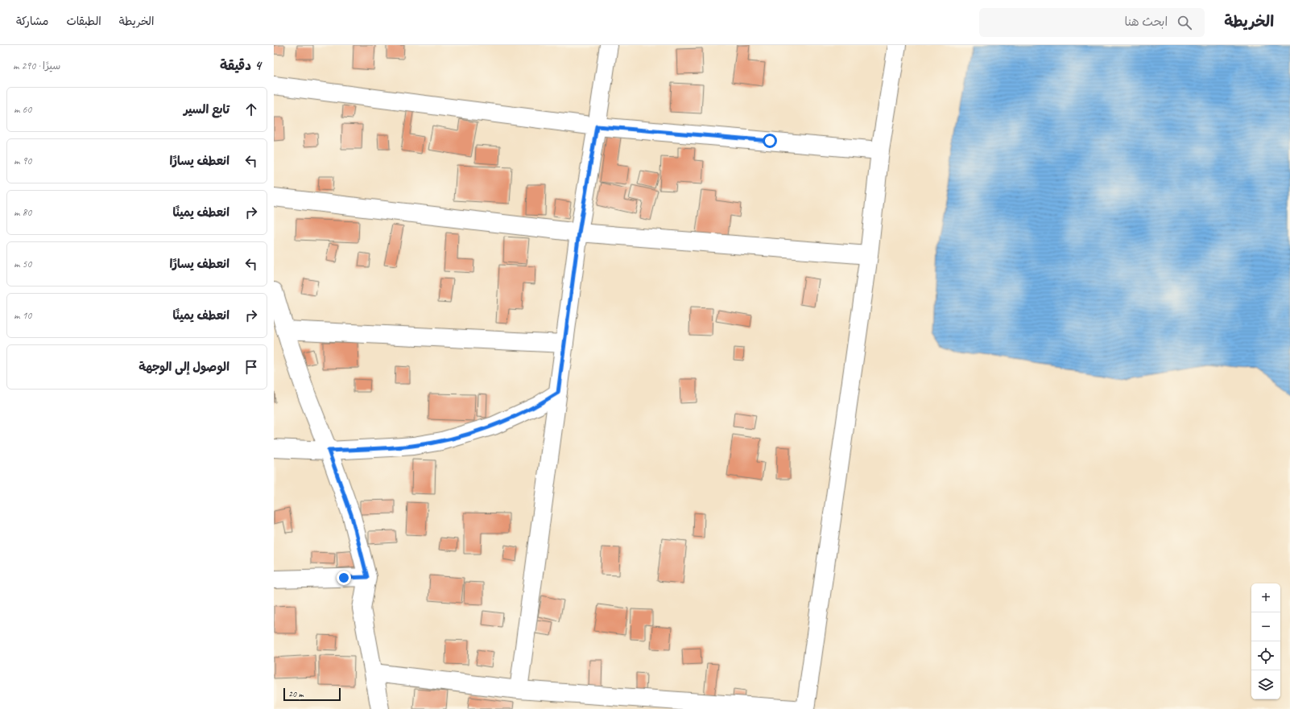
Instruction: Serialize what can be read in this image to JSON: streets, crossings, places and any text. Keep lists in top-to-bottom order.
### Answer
{
  "scale_bar": "20 m",
  "page": {
    "header": "الخريطة",
    "search": "ابحث هنا",
    "nav": ["الخريطة", "الطبقات", "مشاركة"],
    "heading": ["4 دقيقة", "سيرًا · 290 m"],
    "list": [
      ["تابع السير", "60 m"],
      ["انعطف يسارًا", "90 m"],
      ["انعطف يمينًا", "80 m"],
      ["انعطف يسارًا", "50 m"],
      ["انعطف يمينًا", "10 m"],
      "الوصول إلى الوجهة"
    ],
    "map_buttons": ["+", "−"],
    "scale": "20 m"
  }
}
